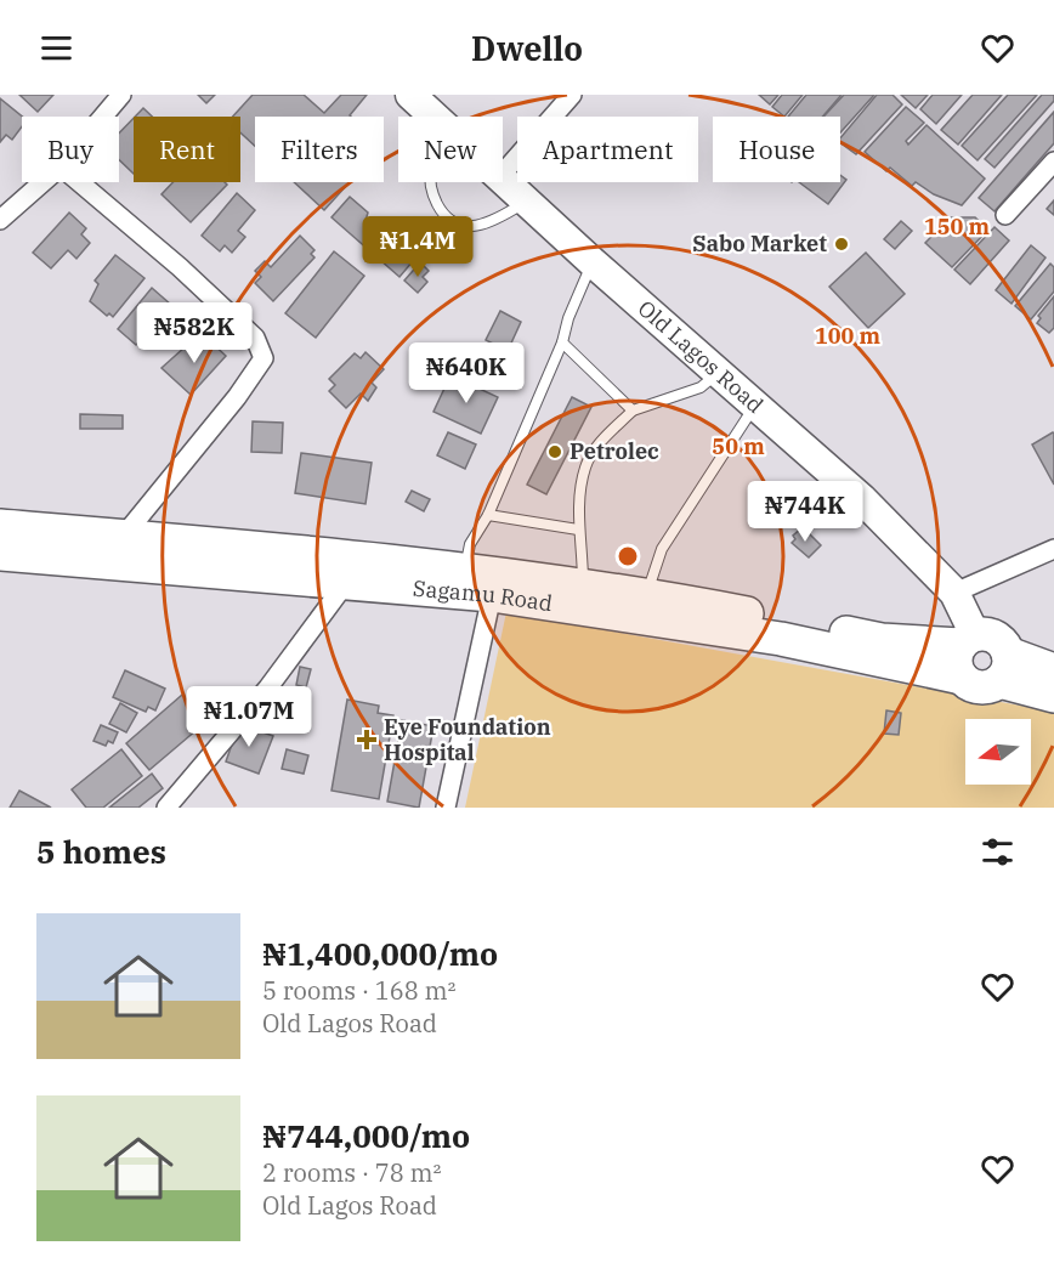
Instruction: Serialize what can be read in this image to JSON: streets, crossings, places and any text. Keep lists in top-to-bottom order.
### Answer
{
  "streets": {
    "highway": ["Sagamu Road"],
    "main road": ["Old Lagos Road"]
  },
  "crossings": [
    ["Old Lagos Road", "Sagamu Road"]
  ],
  "places": {
    "other": ["Sabo Market", "Petrolec"],
    "health": ["Eye Foundation Hospital"]
  },
  "north": "left",
  "page": {
    "header": "Dwello",
    "chip": [
      "Buy",
      "Rent",
      "Filters",
      "New",
      "Apartment",
      "House"
    ],
    "price": [
      "₦1.4M",
      "₦582K",
      "₦640K",
      "₦744K",
      "₦1.07M"
    ],
    "heading": "5 homes",
    "list": [
      {
        "name": "₦1,400,000/mo",
        "note": "5 rooms · 168 m² · Old Lagos Road"
      },
      {
        "name": "₦744,000/mo",
        "note": "2 rooms · 78 m² · Old Lagos Road"
      }
    ]
  },
  "rings": ["150 m", "100 m", "50 m"]
}
